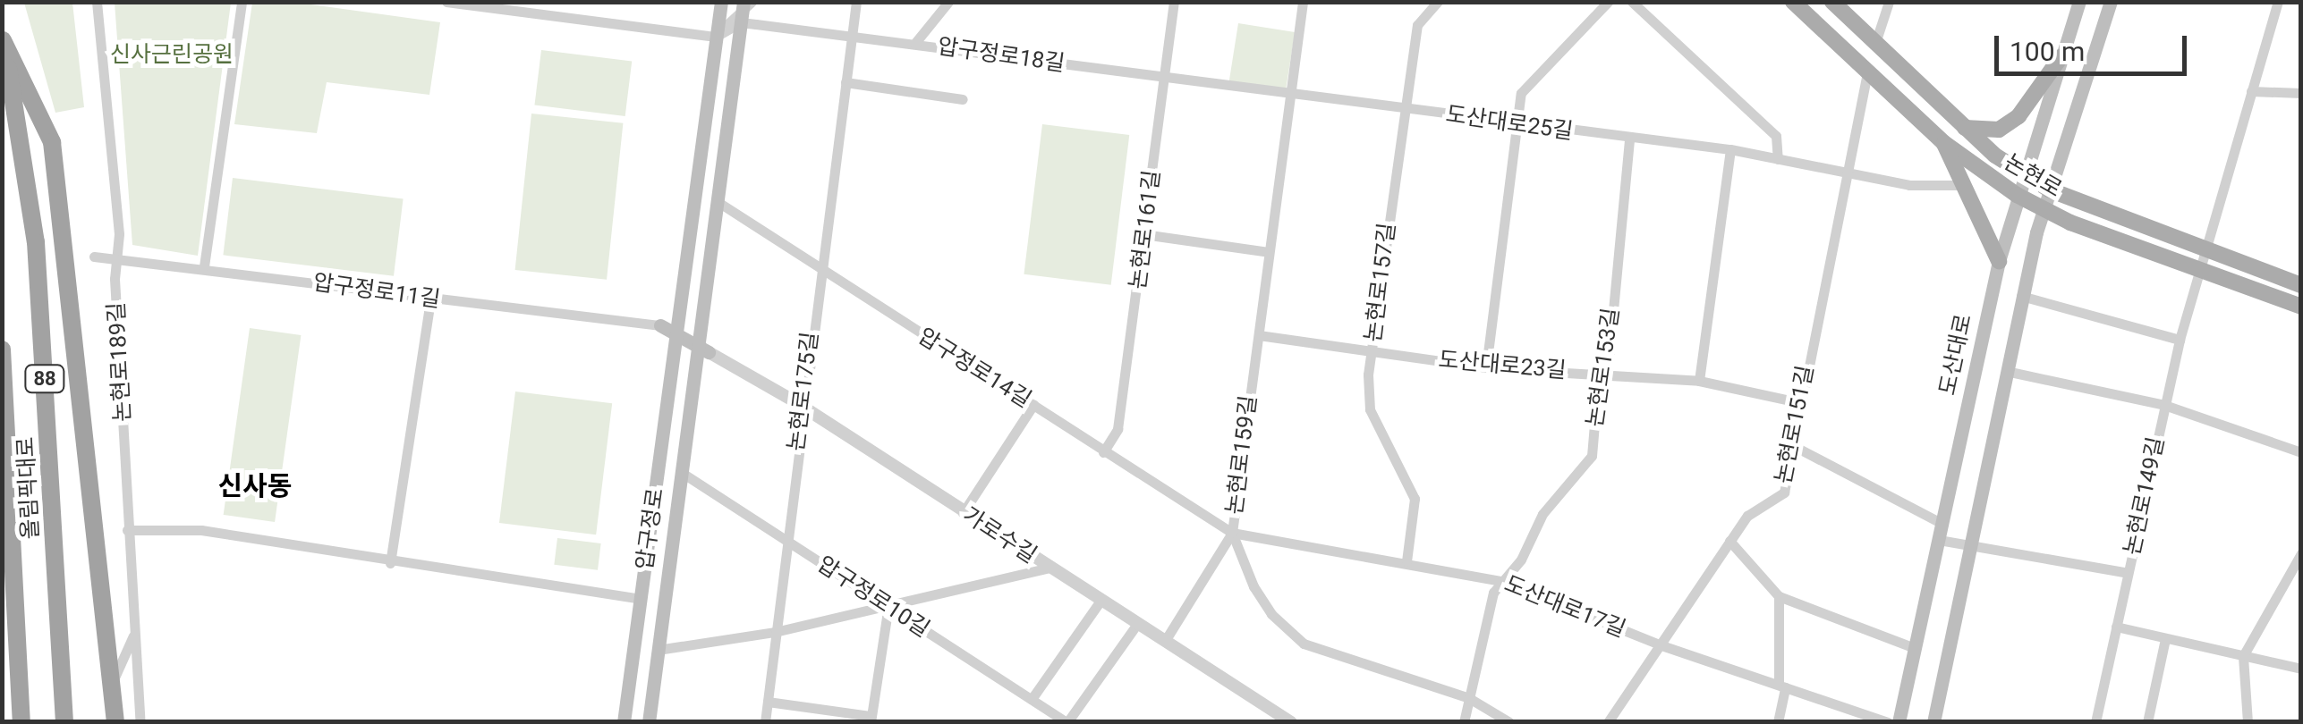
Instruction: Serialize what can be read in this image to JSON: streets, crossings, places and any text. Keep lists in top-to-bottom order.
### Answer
{
  "streets": {
    "highway": ["88", "올림픽대로"],
    "main road": ["논현로", "도산대로", "압구정로"],
    "street": [
      "압구정로18길",
      "도산대로25길",
      "논현로161길",
      "논현로157길",
      "압구정로11길",
      "논현로189길",
      "도산대로23길",
      "논현로153길",
      "압구정로14길",
      "논현로175길",
      "논현로151길",
      "논현로159길",
      "논현로149길",
      "가로수길",
      "압구정로10길",
      "도산대로17길"
    ]
  },
  "crossings": [
    ["압구정로18길", "도산대로25길"],
    ["압구정로18길", "논현로161길"],
    ["압구정로18길", "논현로175길"],
    ["압구정로18길", "논현로159길"],
    ["압구정로18길", "압구정로"],
    ["도산대로25길", "논현로157길"],
    ["도산대로25길", "논현로153길"],
    ["도산대로25길", "논현로151길"],
    ["도산대로25길", "논현로159길"],
    ["논현로", "도산대로"],
    ["논현로", "논현로151길"],
    ["논현로", "논현로149길"],
    ["논현로161길", "압구정로14길"],
    ["논현로157길", "도산대로23길"],
    ["논현로157길", "도산대로17길"],
    ["압구정로11길", "논현로189길"],
    ["논현로189길", "압구정로"],
    ["도산대로23길", "논현로153길"],
    ["도산대로23길", "논현로151길"],
    ["도산대로23길", "논현로159길"],
    ["논현로153길", "도산대로17길"],
    ["압구정로14길", "논현로175길"],
    ["압구정로14길", "논현로159길"],
    ["압구정로14길", "압구정로"],
    ["압구정로14길", "도산대로17길"],
    ["논현로175길", "가로수길"],
    ["논현로175길", "압구정로10길"],
    ["논현로151길", "도산대로17길"],
    ["논현로159길", "가로수길"],
    ["논현로159길", "도산대로17길"],
    ["압구정로", "가로수길"],
    ["압구정로", "압구정로10길"]
  ],
  "districts": ["신사동"],
  "parks": ["신사근린공원"],
  "scale_bar": "100 m"
}
